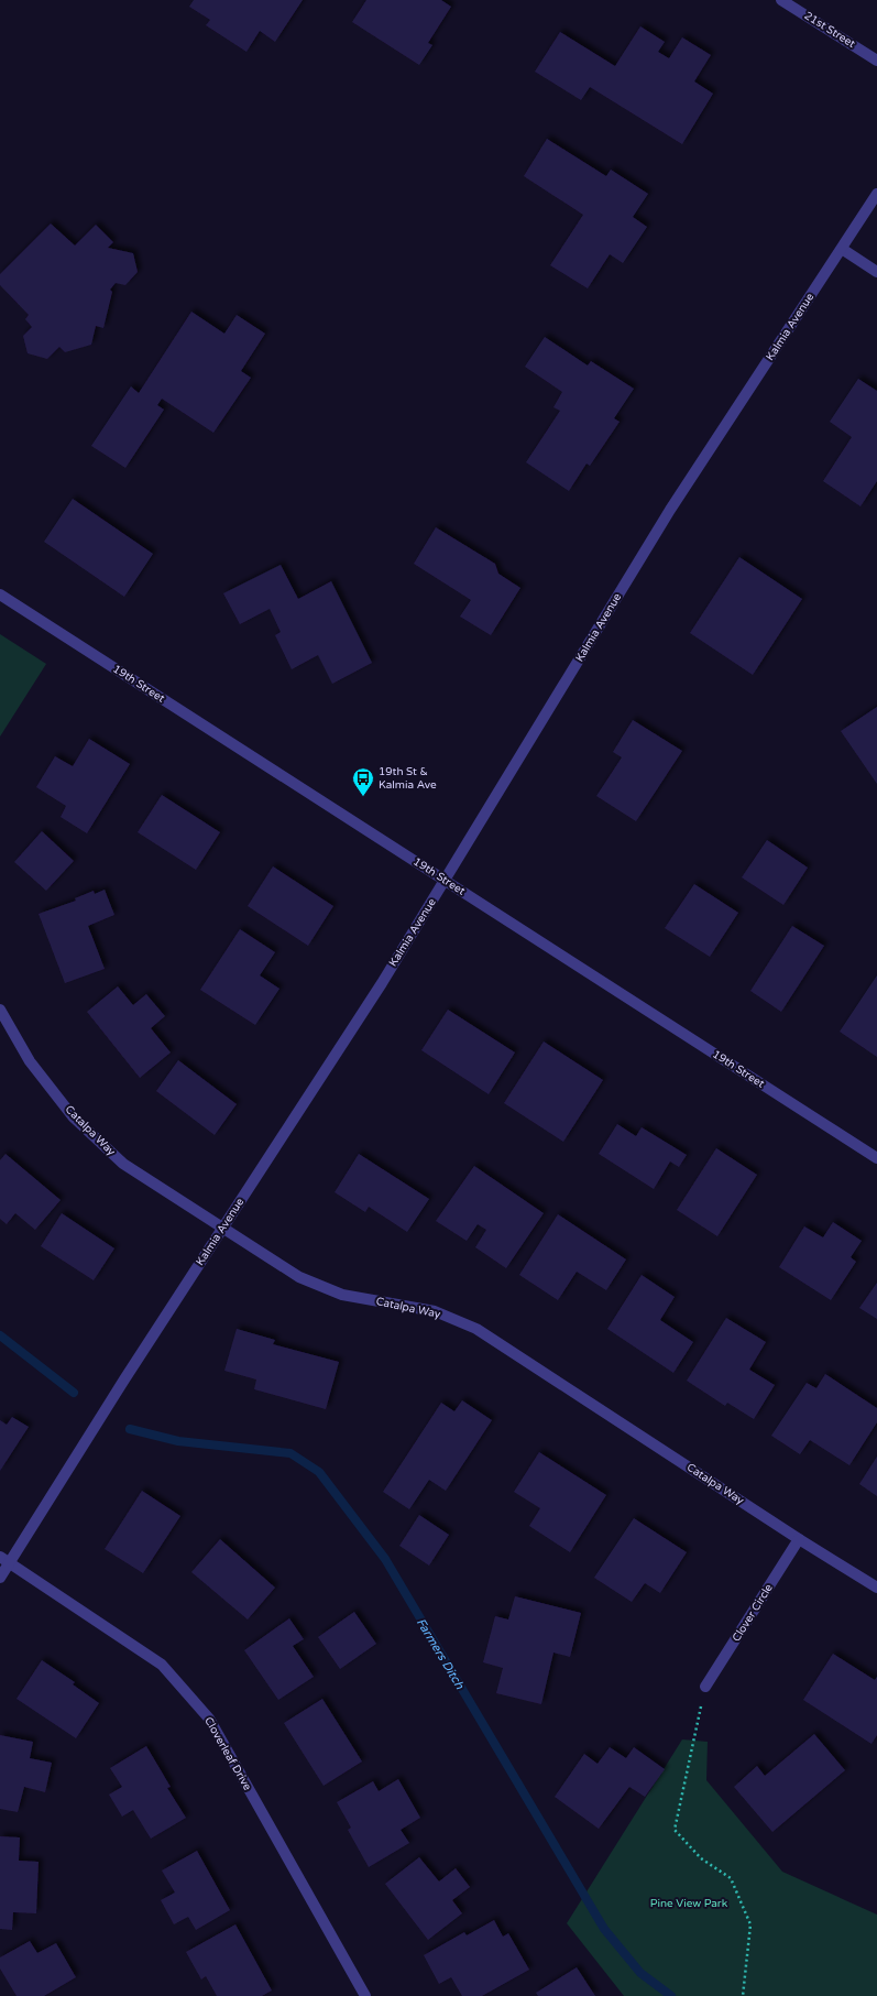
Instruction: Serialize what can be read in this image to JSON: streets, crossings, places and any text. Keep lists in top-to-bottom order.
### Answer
{
  "streets": {
    "street": [
      "21st Street",
      "Kalmia Avenue",
      "19th Street",
      "Catalpa Way",
      "Clover Circle",
      "Cloverleaf Drive"
    ]
  },
  "crossings": [
    ["Kalmia Avenue", "19th Street"],
    ["Kalmia Avenue", "Catalpa Way"],
    ["Kalmia Avenue", "Cloverleaf Drive"],
    ["Catalpa Way", "Clover Circle"]
  ],
  "water": ["Farmers Ditch"],
  "parks": ["Pine View Park"],
  "places": {
    "bus stop": ["19th St & Kalmia Ave"]
  }
}
